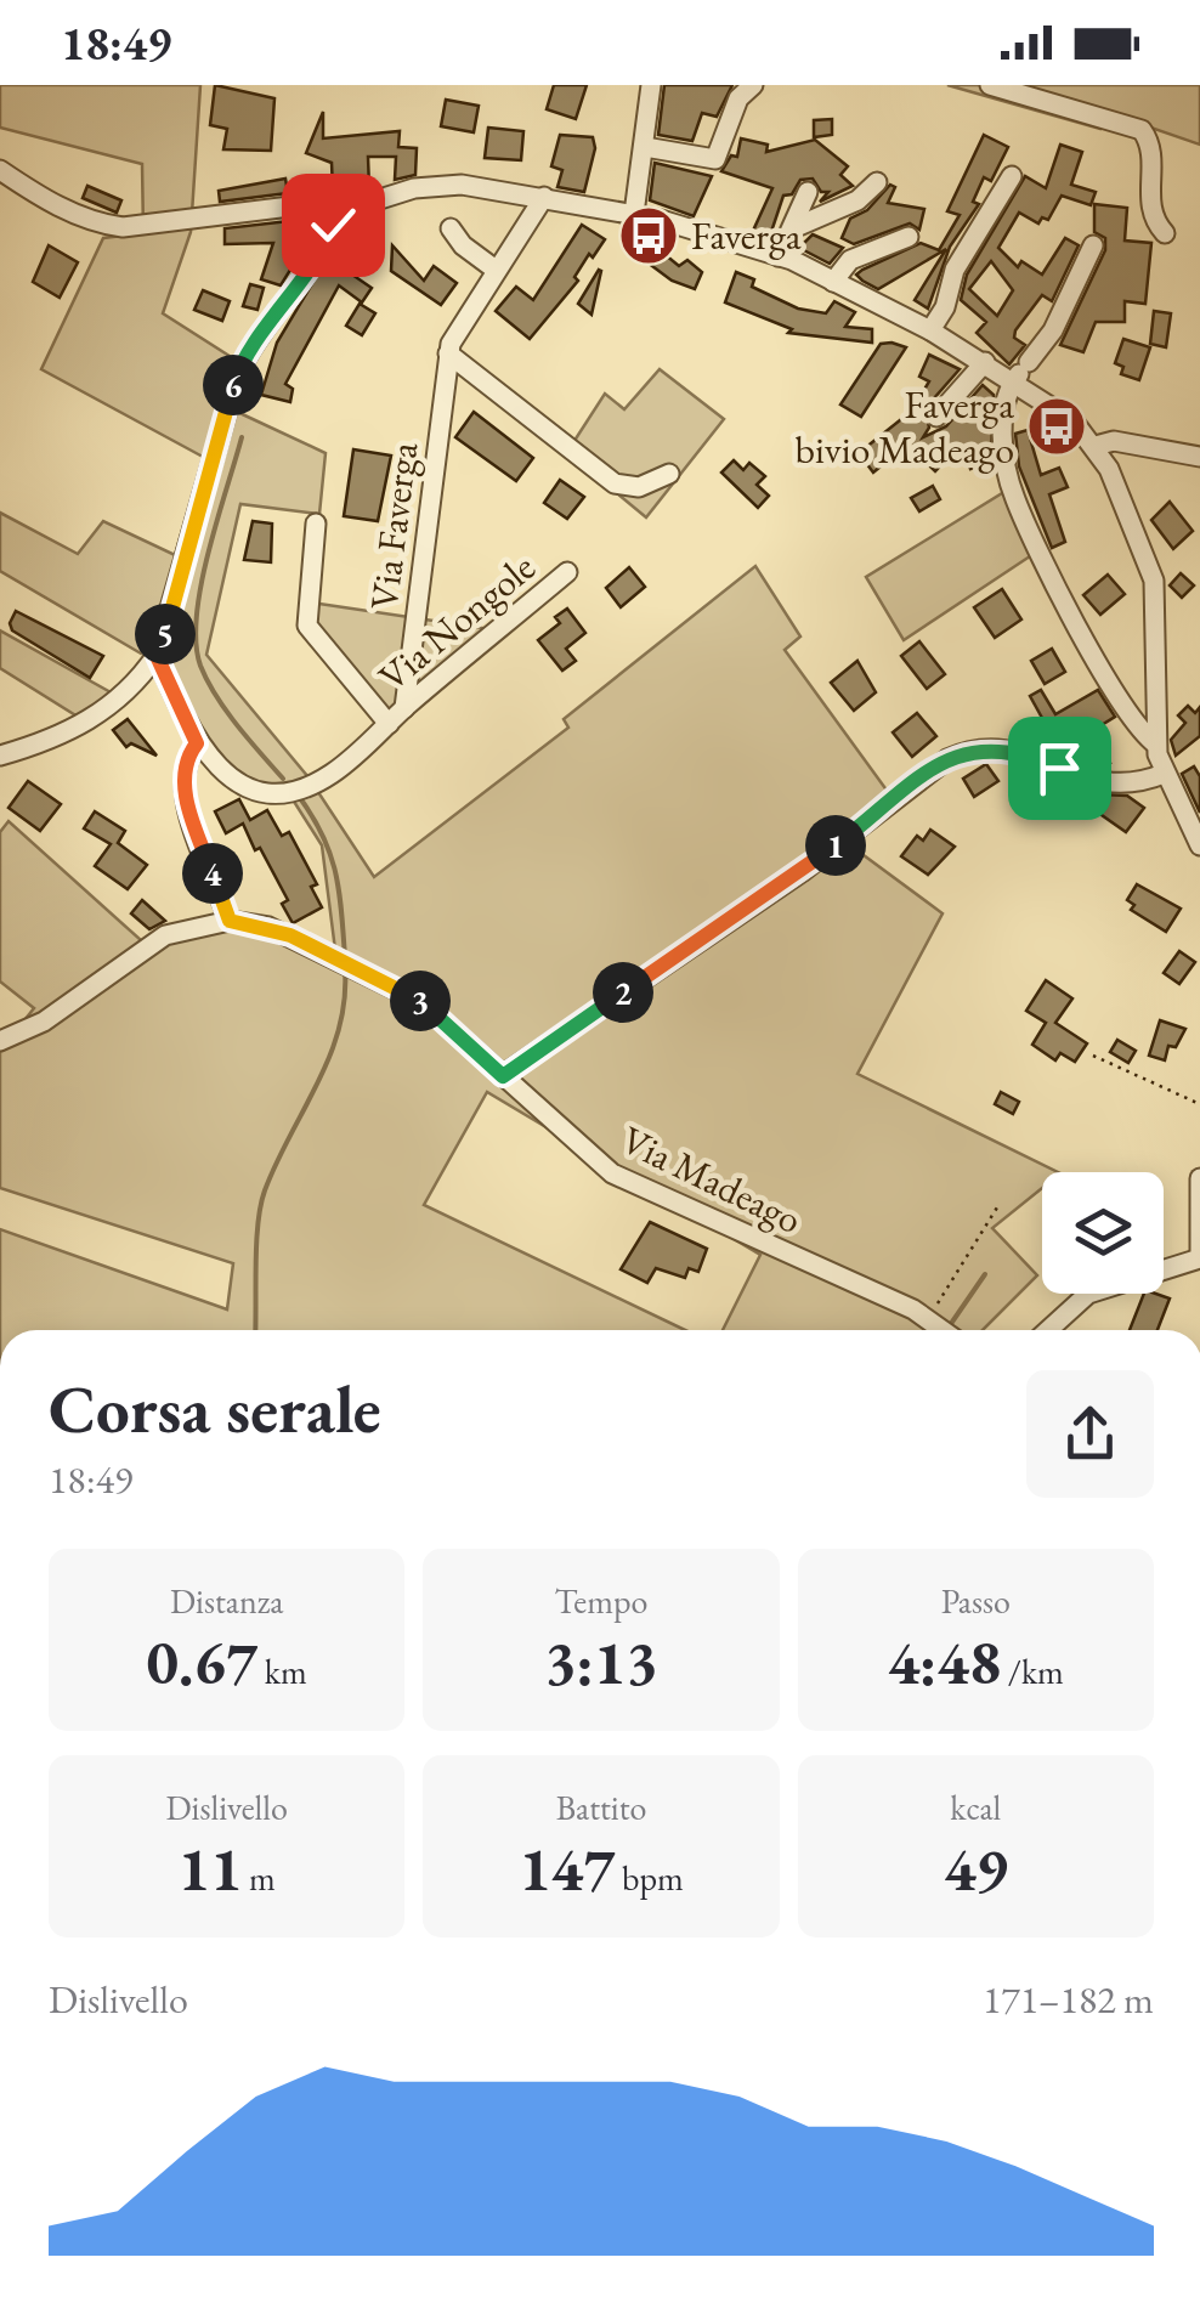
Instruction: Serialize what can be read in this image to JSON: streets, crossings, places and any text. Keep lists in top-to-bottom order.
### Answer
{
  "streets": {
    "street": ["Via Faverga", "Via Nongole", "Via Madeago"]
  },
  "crossings": [
    ["Via Faverga", "Via Nongole"]
  ],
  "places": {
    "bus stop": ["Faverga", "Faverga bivio Madeago"]
  },
  "page": {
    "status": "18:49",
    "pins": [
      "6",
      "5",
      "1",
      "4",
      "2",
      "3"
    ],
    "heading": ["Corsa serale", "18:49"],
    "stats": [
      ["Distanza", "0.67 km"],
      ["Tempo", "3:13"],
      ["Passo", "4:48 /km"],
      ["Dislivello", "11 m"],
      ["Battito", "147 bpm"],
      ["kcal", "49"]
    ],
    "chart": ["Dislivello", "171–182 m"]
  }
}
